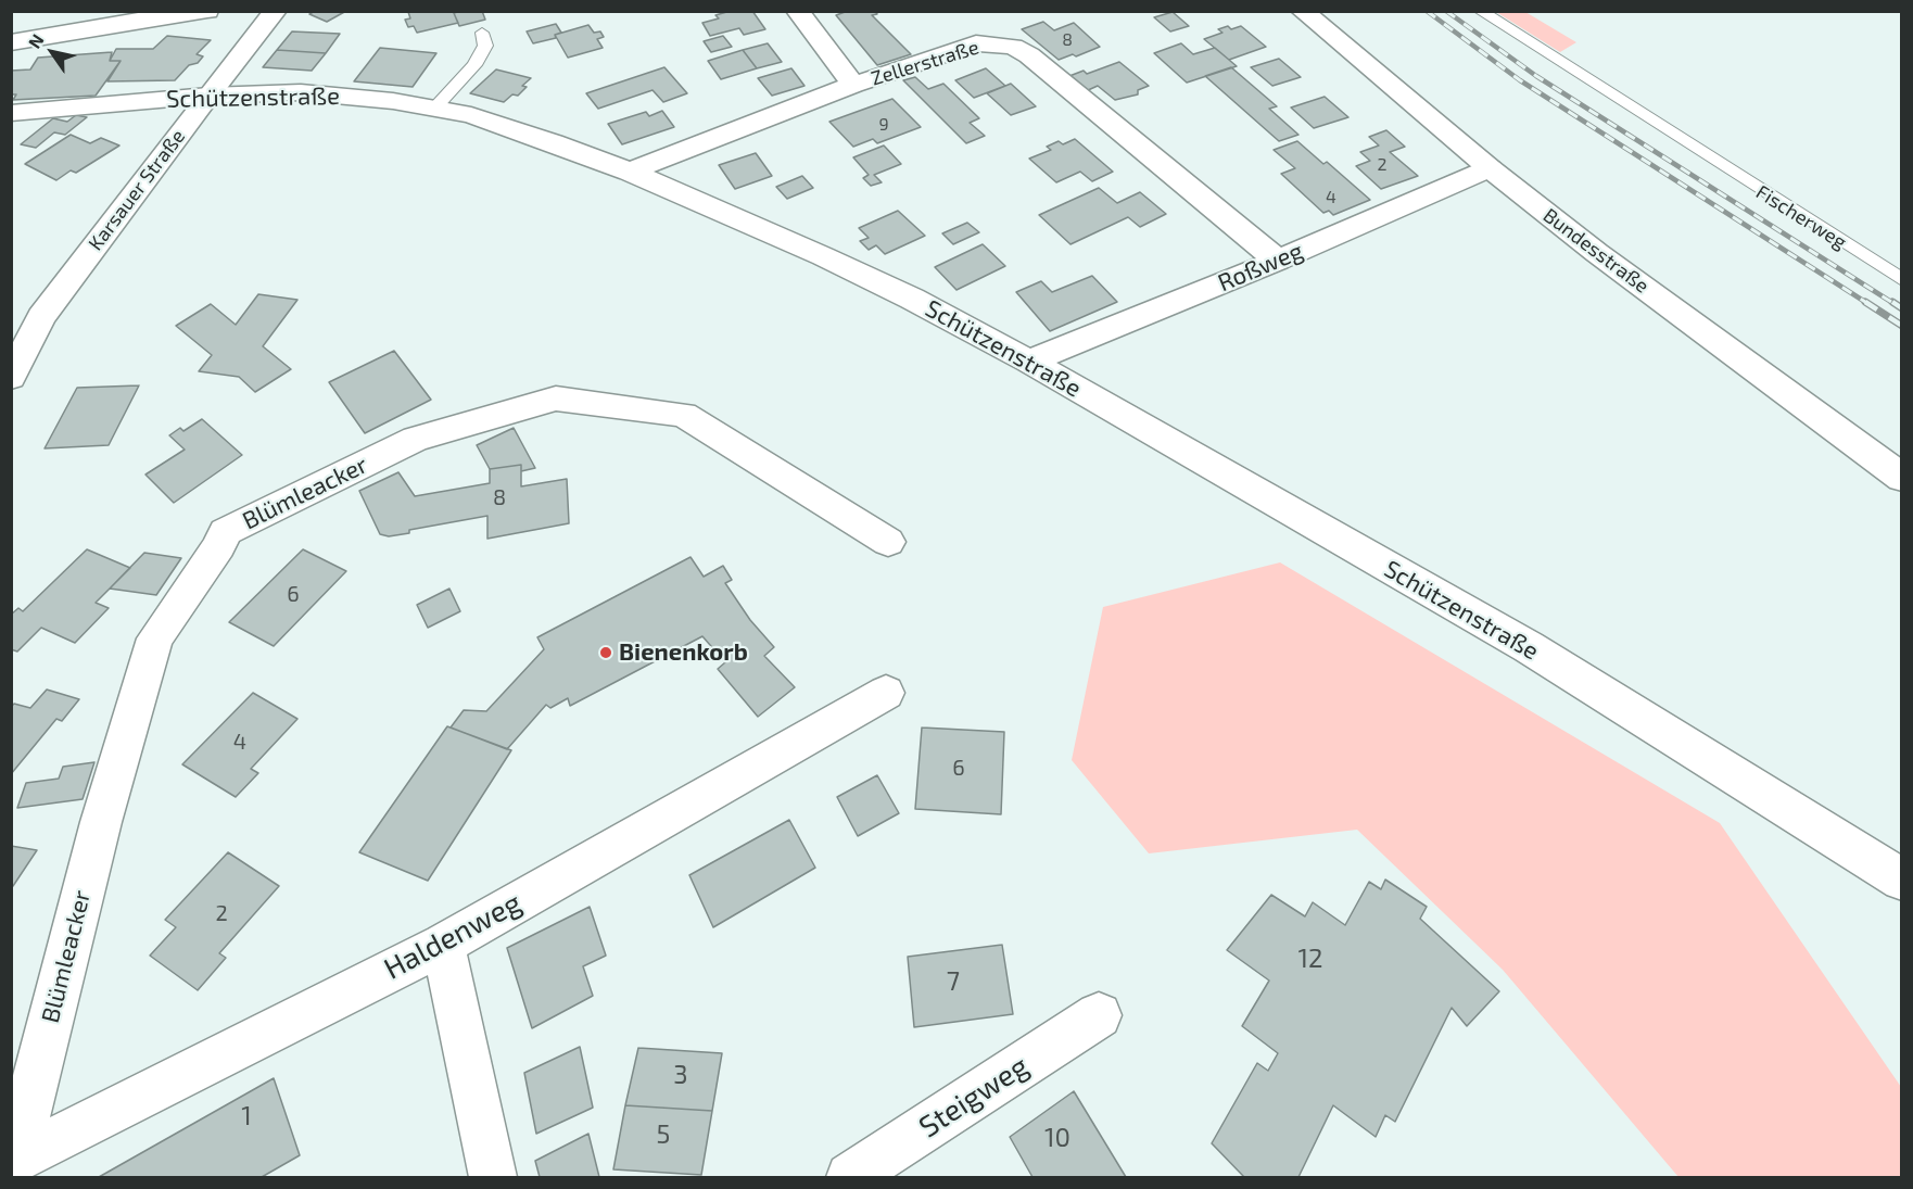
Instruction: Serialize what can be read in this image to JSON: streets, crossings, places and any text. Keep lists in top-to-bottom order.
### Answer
{
  "streets": {
    "street": [
      "Zellerstraße",
      "Schützenstraße",
      "Karsauer Straße",
      "Bundesstraße",
      "Roßweg",
      "Blümleacker",
      "Haldenweg",
      "Steigweg"
    ],
    "lane": ["Fischerweg"]
  },
  "crossings": [
    ["Zellerstraße", "Schützenstraße"],
    ["Zellerstraße", "Roßweg"],
    ["Schützenstraße", "Karsauer Straße"],
    ["Schützenstraße", "Roßweg"],
    ["Bundesstraße", "Roßweg"],
    ["Blümleacker", "Haldenweg"]
  ],
  "places": ["Bienenkorb"],
  "house_numbers": [
    "8",
    "9",
    "2",
    "4",
    "8",
    "6",
    "4",
    "6",
    "2",
    "12",
    "7",
    "3",
    "1",
    "5",
    "10"
  ],
  "north": "top left"
}
